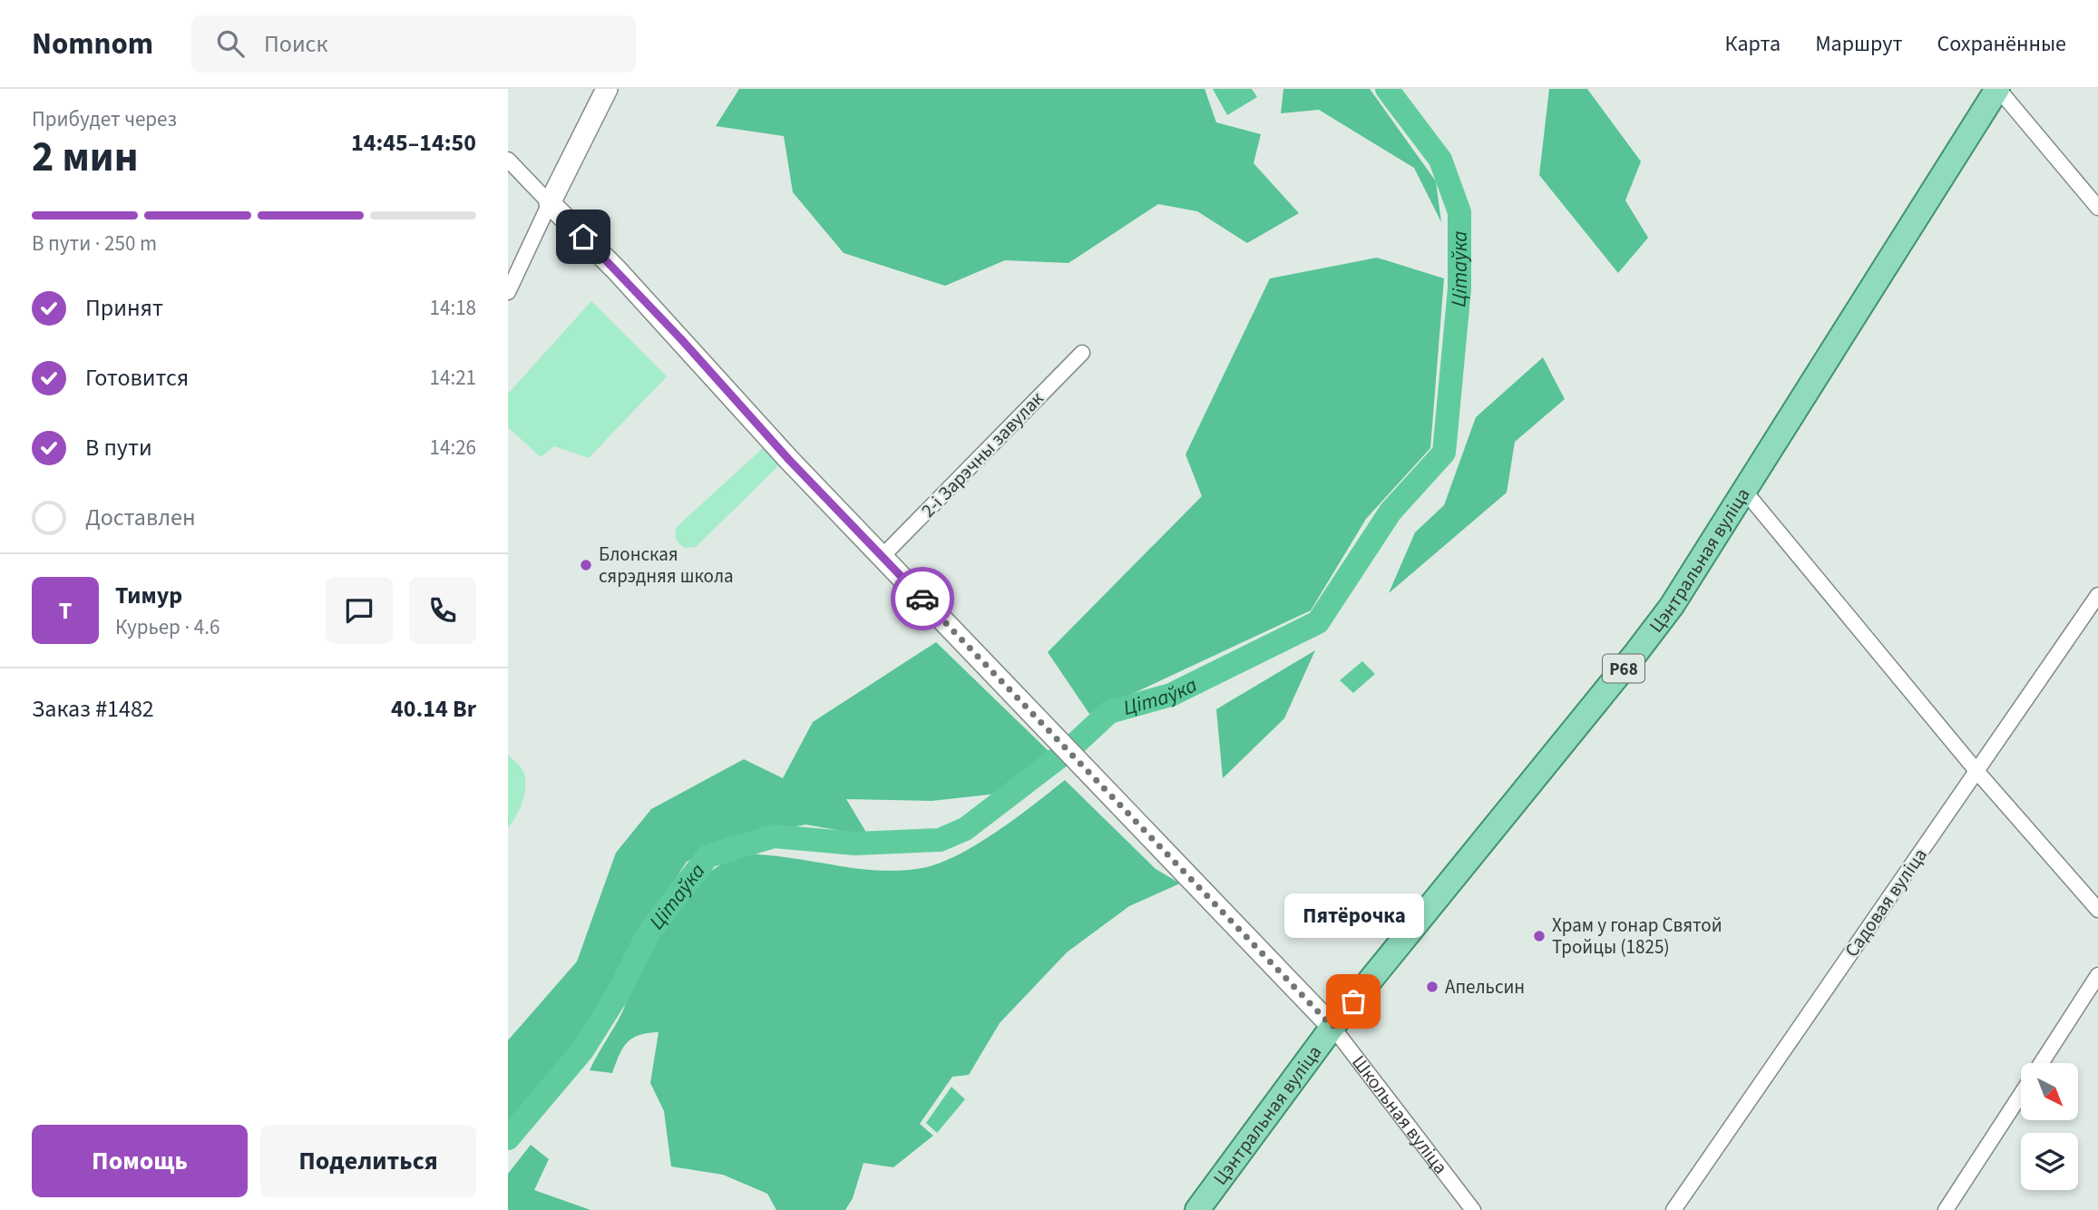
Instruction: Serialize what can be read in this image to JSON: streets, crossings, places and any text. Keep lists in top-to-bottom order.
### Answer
{
  "streets": {
    "main road": ["Цэнтральная вуліца", "Р68", "Школьная вуліца"],
    "street": ["2-і Зарэчны завулак", "Садовая вуліца"]
  },
  "crossings": [
    ["2-і Зарэчны завулак", "Школьная вуліца"],
    ["Цэнтральная вуліца", "Школьная вуліца"]
  ],
  "water": ["Цітаўка"],
  "places": [
    "Блонская сярэдняя школа",
    "Храм у гонар Святой Тройцы (1825)",
    "Апельсин",
    "Пятёрочка"
  ],
  "north": "bottom right",
  "page": {
    "header": "Nomnom",
    "search": "Поиск",
    "nav": ["Карта", "Маршрут", "Сохранённые"],
    "heading": ["2 мин", "Прибудет через", "14:45–14:50"],
    "panel": [
      "Тимур",
      "Курьер · 4.6",
      "Заказ #1482",
      "40.14 Br"
    ],
    "bar": "В пути · 250 m",
    "list": [
      ["Принят", "14:18"],
      ["Готовится", "14:21"],
      ["В пути", "14:26"],
      "Доставлен"
    ],
    "round": "Т",
    "bubble": "Пятёрочка",
    "buttons": ["Помощь", "Поделиться"]
  }
}
